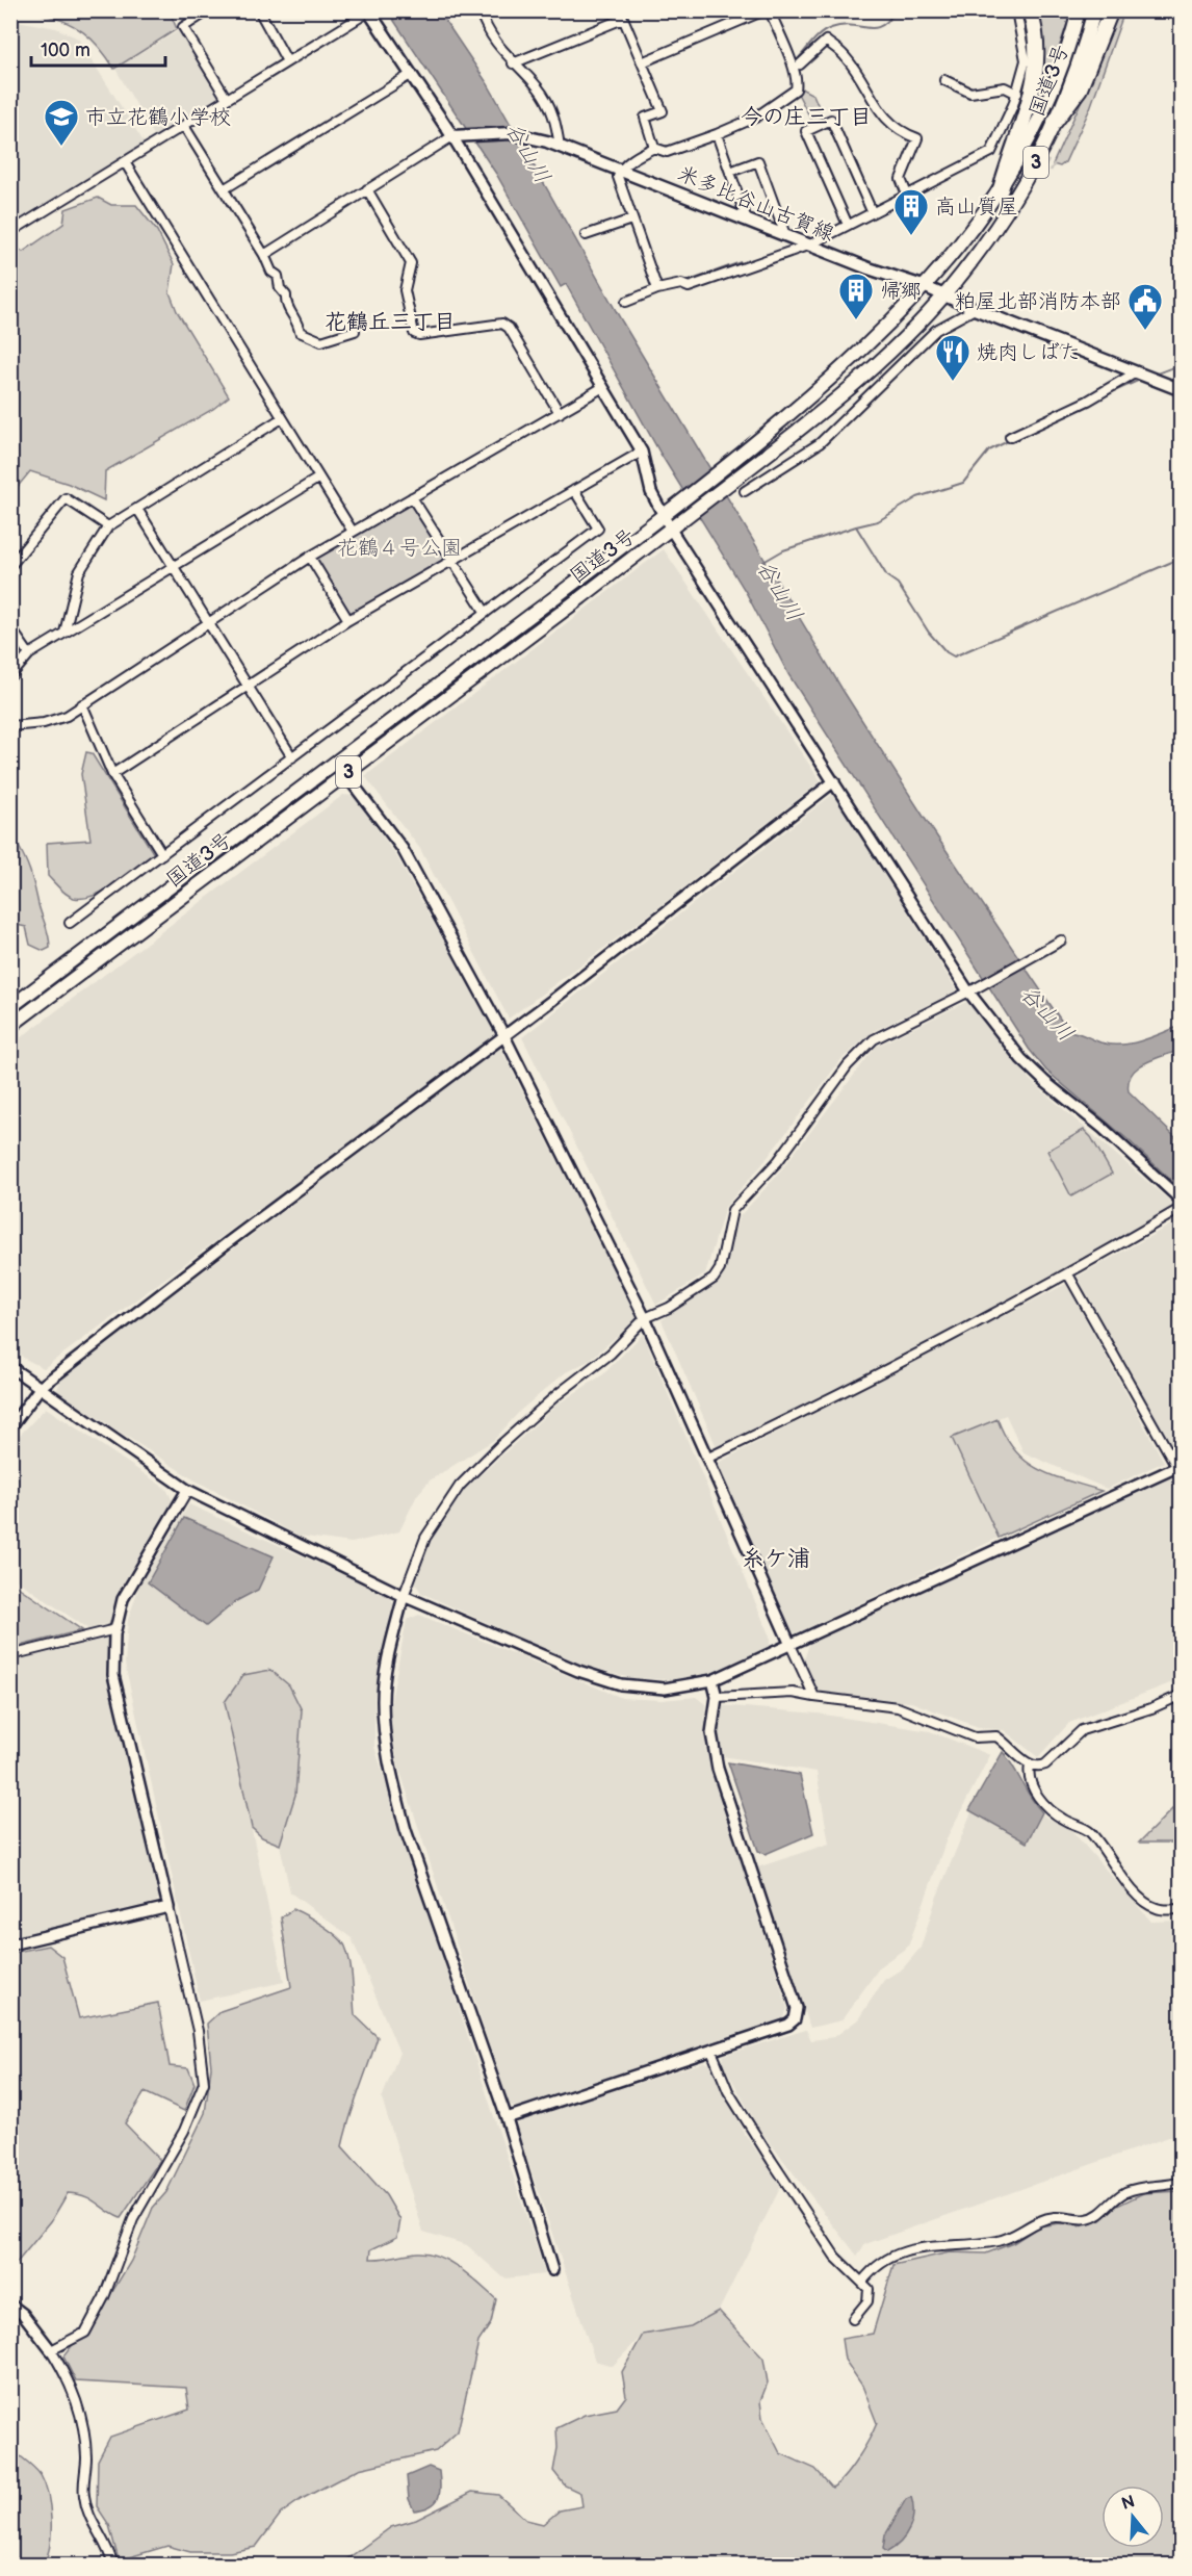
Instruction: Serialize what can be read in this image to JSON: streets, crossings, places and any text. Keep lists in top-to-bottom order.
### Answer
{
  "streets": {
    "highway": ["国道3号", "3"],
    "main road": ["米多比谷山古賀線"]
  },
  "crossings": [
    ["国道3号", "米多比谷山古賀線"]
  ],
  "districts": ["今の庄三丁目", "花鶴丘三丁目", "糸ケ浦"],
  "water": ["谷山川"],
  "parks": ["花鶴４号公園"],
  "places": {
    "school or university": ["市立花鶴小学校"],
    "building": ["高山質屋", "帰郷"],
    "public building": ["粕屋北部消防本部"],
    "restaurant": ["焼肉しばた"]
  },
  "scale_bar": "100 m",
  "north": "top"
}
